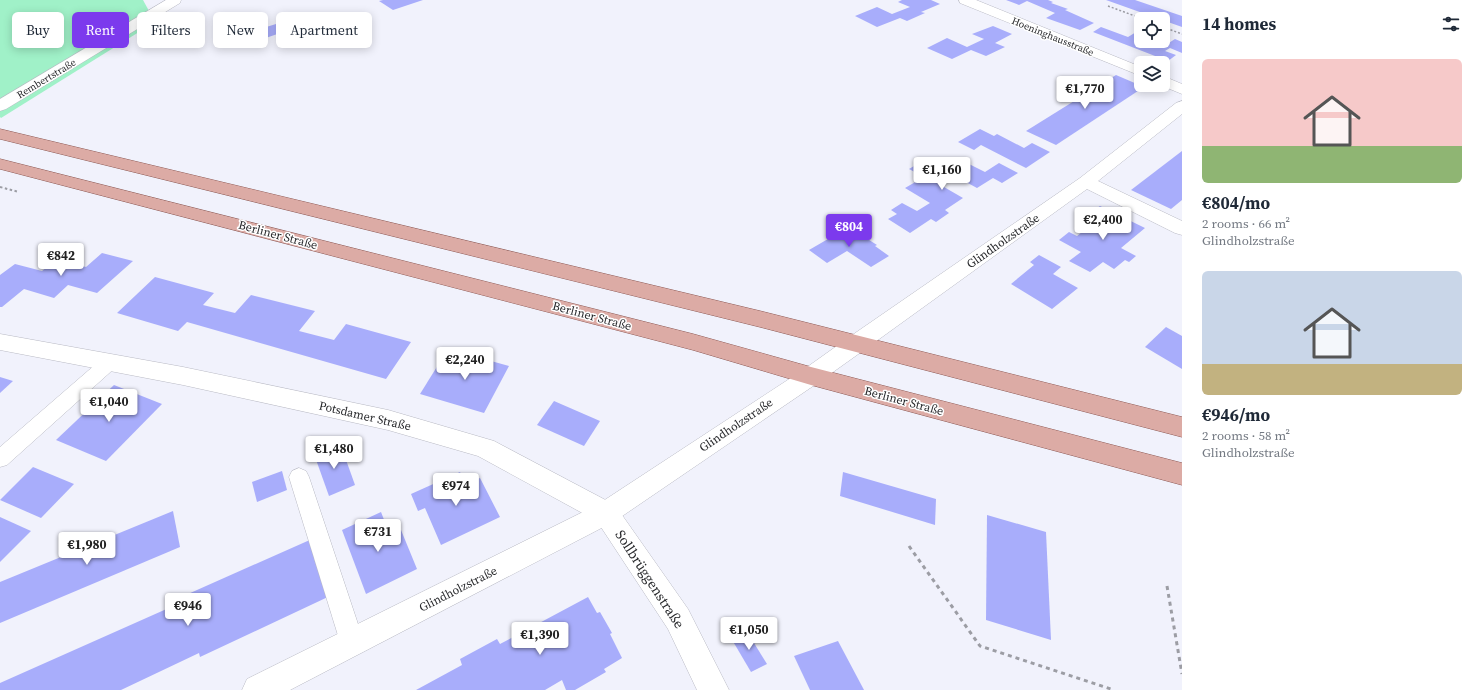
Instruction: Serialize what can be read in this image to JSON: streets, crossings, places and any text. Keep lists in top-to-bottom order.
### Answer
{
  "streets": {
    "main road": ["Berliner Straße"],
    "street": [
      "Hoeninghausstraße",
      "Rembertstraße",
      "Glindholzstraße",
      "Potsdamer Straße",
      "Sollbrüggenstraße"
    ]
  },
  "crossings": [
    ["Berliner Straße", "Glindholzstraße"],
    ["Glindholzstraße", "Potsdamer Straße"],
    ["Glindholzstraße", "Sollbrüggenstraße"],
    ["Potsdamer Straße", "Sollbrüggenstraße"]
  ],
  "page": {
    "heading": "14 homes",
    "chip": [
      "Buy",
      "Rent",
      "Filters",
      "New",
      "Apartment"
    ],
    "list": [
      {
        "name": "€804/mo",
        "note": "2 rooms · 66 m² · Glindholzstraße"
      },
      {
        "name": "€946/mo",
        "note": "2 rooms · 58 m² · Glindholzstraße"
      }
    ],
    "price": [
      "€1,770",
      "€1,160",
      "€2,400",
      "€804",
      "€842",
      "€2,240",
      "€1,040",
      "€1,480",
      "€974",
      "€731",
      "€1,980",
      "€946",
      "€1,050",
      "€1,390"
    ]
  }
}
